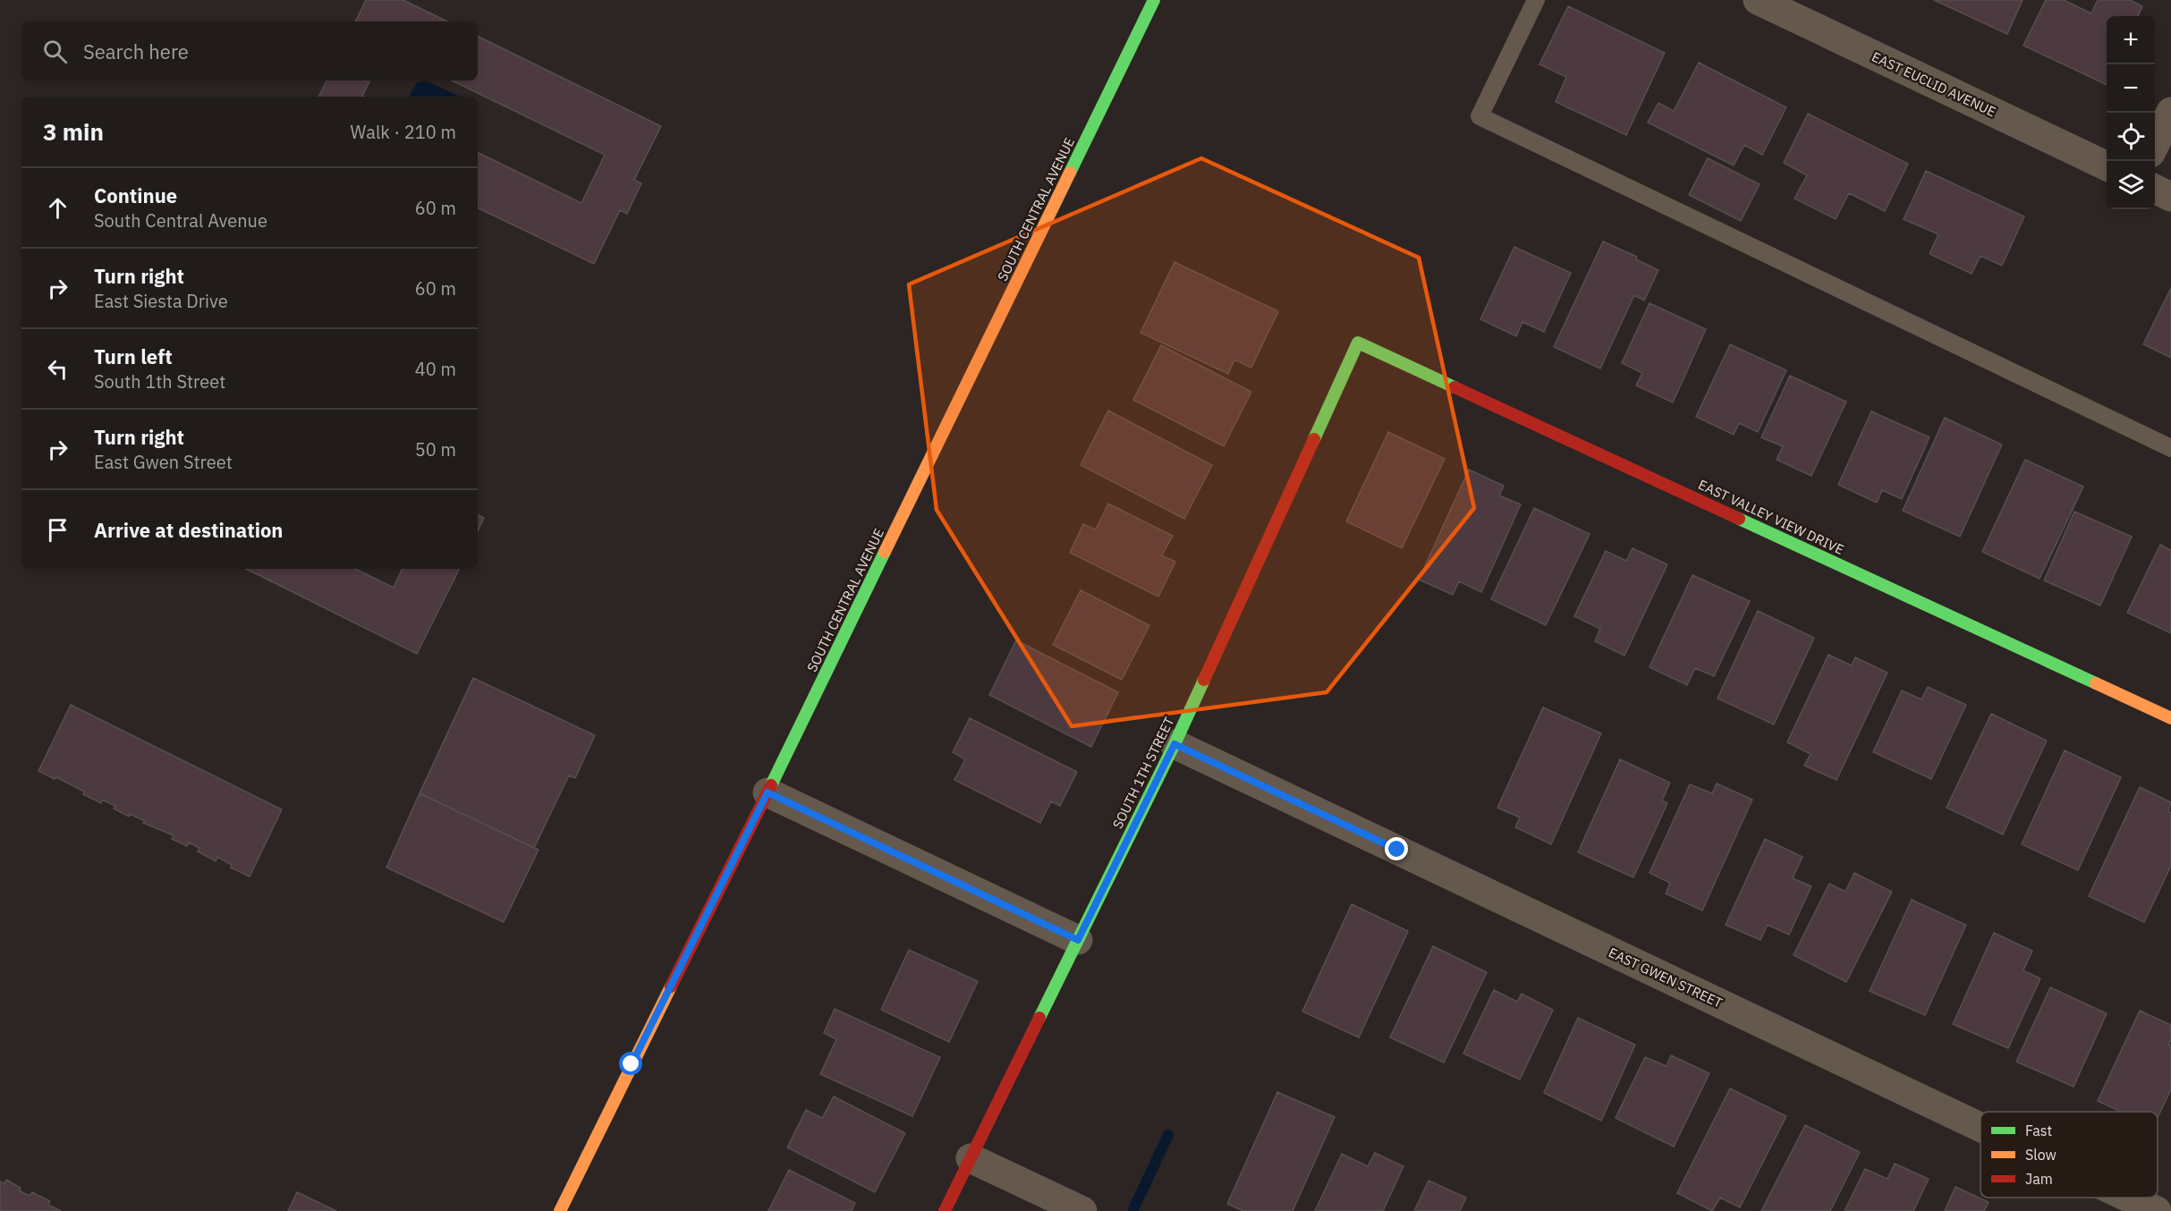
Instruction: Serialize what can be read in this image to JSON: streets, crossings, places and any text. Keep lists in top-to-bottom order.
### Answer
{
  "streets": {
    "street": [
      "EAST EUCLID AVENUE",
      "SOUTH CENTRAL AVENUE",
      "EAST VALLEY VIEW DRIVE",
      "SOUTH 1TH STREET",
      "EAST GWEN STREET"
    ]
  },
  "crossings": [
    ["EAST VALLEY VIEW DRIVE", "SOUTH 1TH STREET"],
    ["SOUTH 1TH STREET", "EAST GWEN STREET"]
  ],
  "legend": ["Fast", "Slow", "Jam"],
  "page": {
    "map_buttons": ["+", "−"],
    "search": "Search here",
    "heading": ["3 min", "Walk · 210 m"],
    "list": [
      ["Continue", "South Central Avenue", "60 m"],
      ["Turn right", "East Siesta Drive", "60 m"],
      ["Turn left", "South 1th Street", "40 m"],
      ["Turn right", "East Gwen Street", "50 m"],
      "Arrive at destination"
    ]
  }
}
